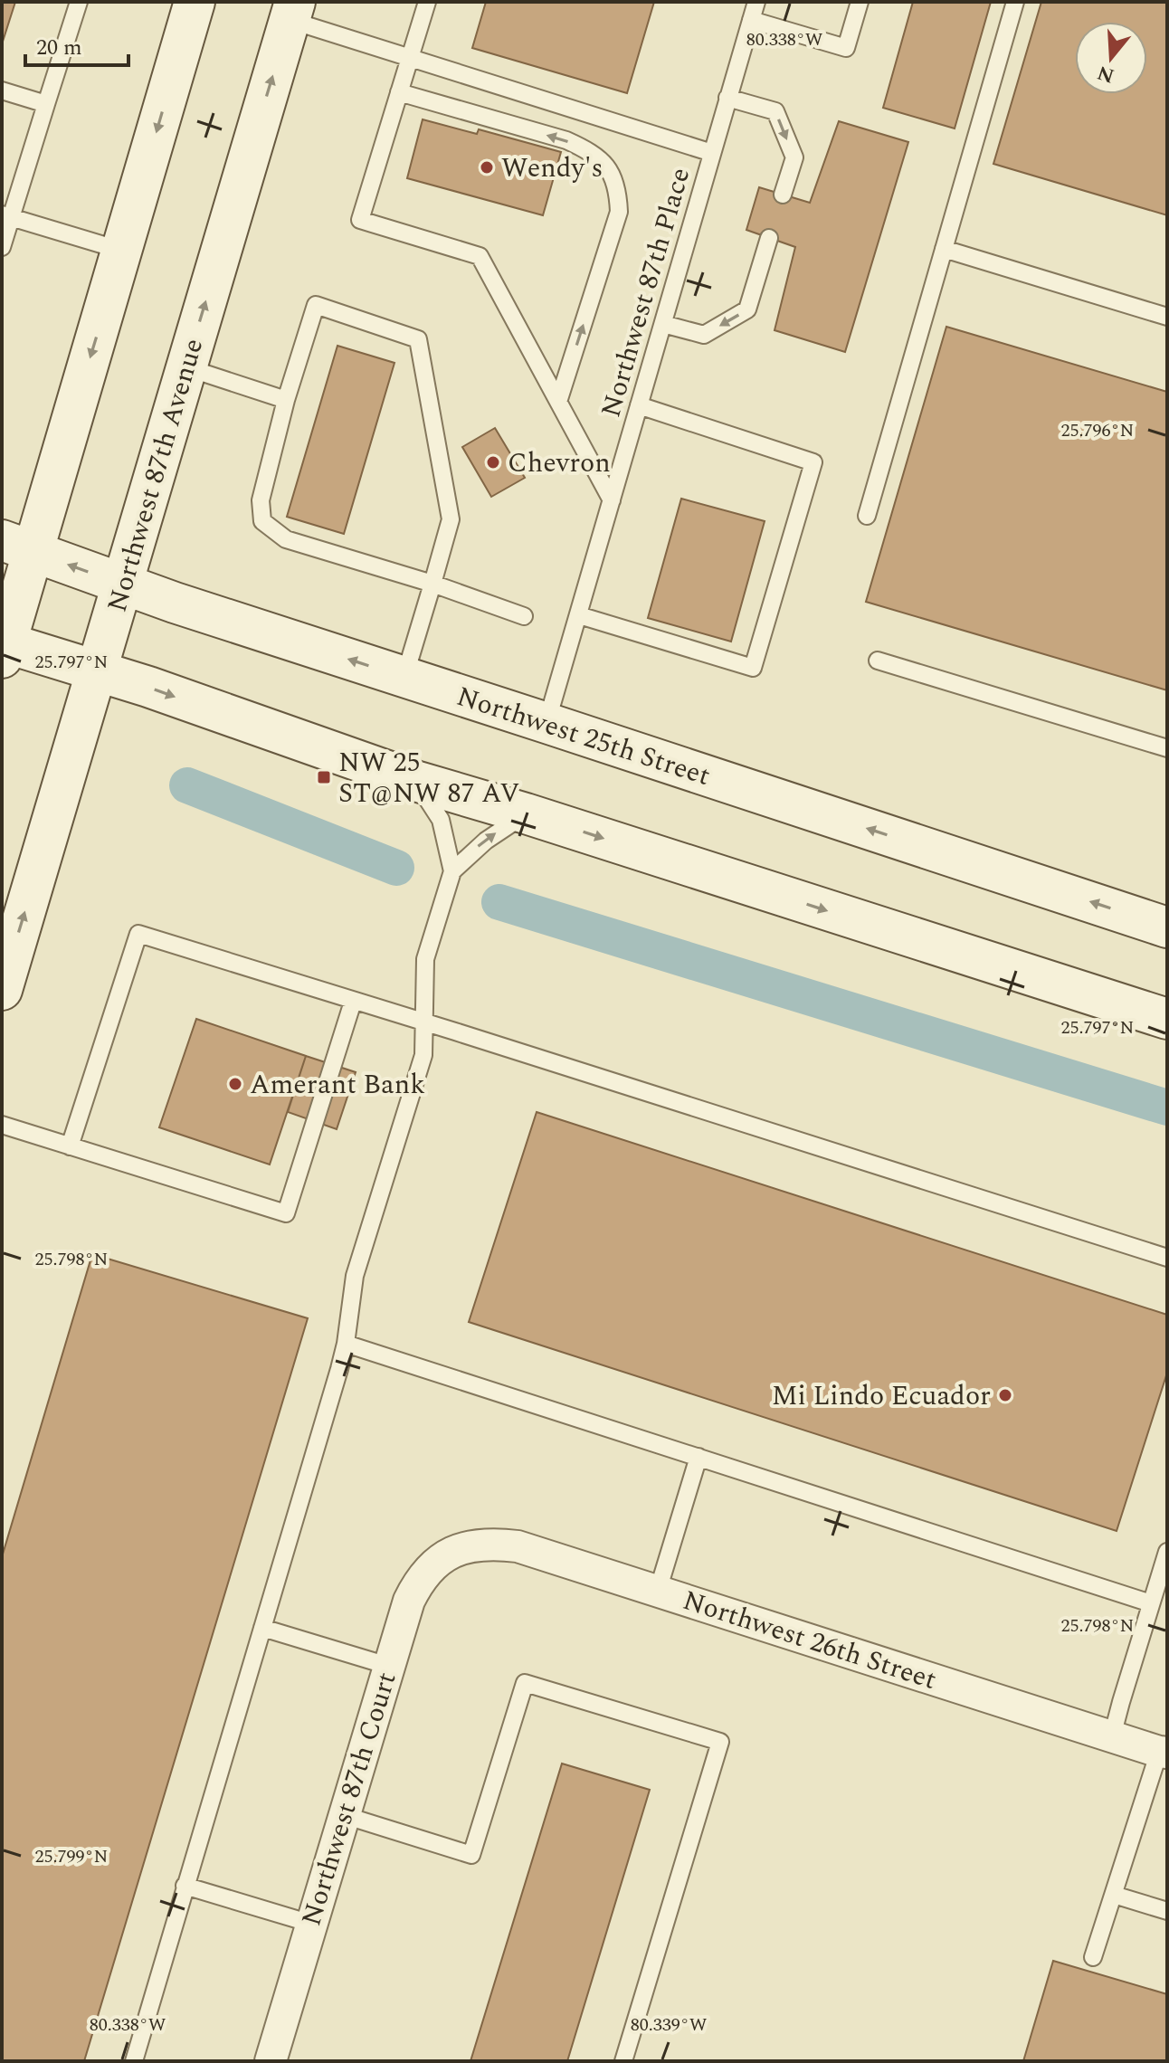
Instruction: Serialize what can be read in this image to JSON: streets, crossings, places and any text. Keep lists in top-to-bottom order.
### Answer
{
  "streets": {
    "main road": ["Northwest 87th Avenue", "Northwest 25th Street"],
    "street": ["Northwest 26th Street", "Northwest 87th Court"],
    "lane": ["Northwest 87th Place"]
  },
  "crossings": [
    ["Northwest 87th Place", "Northwest 25th Street"],
    ["Northwest 87th Avenue", "Northwest 25th Street"],
    ["Northwest 26th Street", "Northwest 87th Court"]
  ],
  "places": {
    "other": [
      "Wendy's",
      "Chevron",
      "Amerant Bank",
      "Mi Lindo Ecuador"
    ],
    "transit": ["NW 25 ST@NW 87 AV"]
  },
  "scale_bar": "20 m",
  "north": "bottom",
  "coordinates": [
    "80.338°W",
    "25.796°N",
    "25.797°N",
    "25.798°N",
    "25.799°N",
    "80.339°W"
  ]
}
